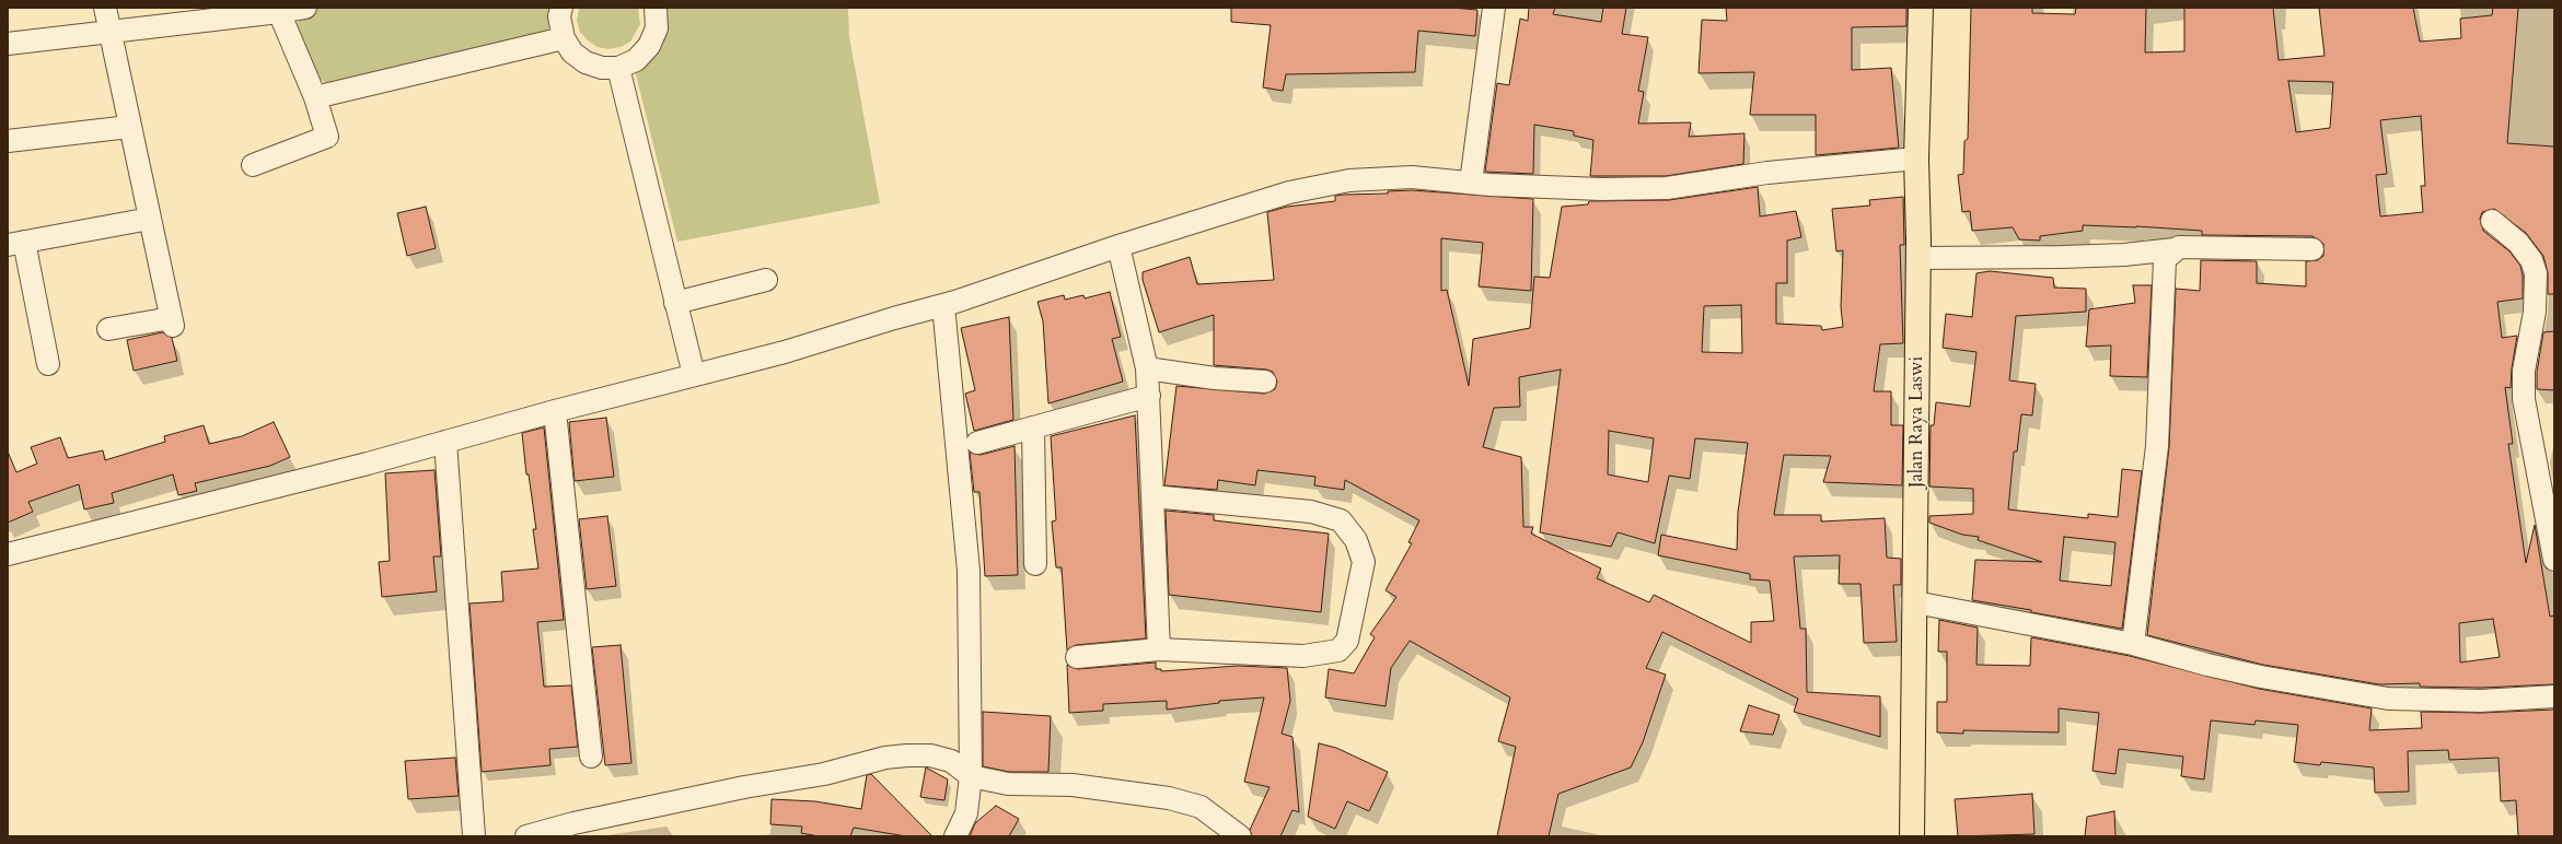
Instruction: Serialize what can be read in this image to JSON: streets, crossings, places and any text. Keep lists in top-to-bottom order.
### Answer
{
  "streets": {
    "main road": ["Jalan Raya Laswi"]
  }
}
